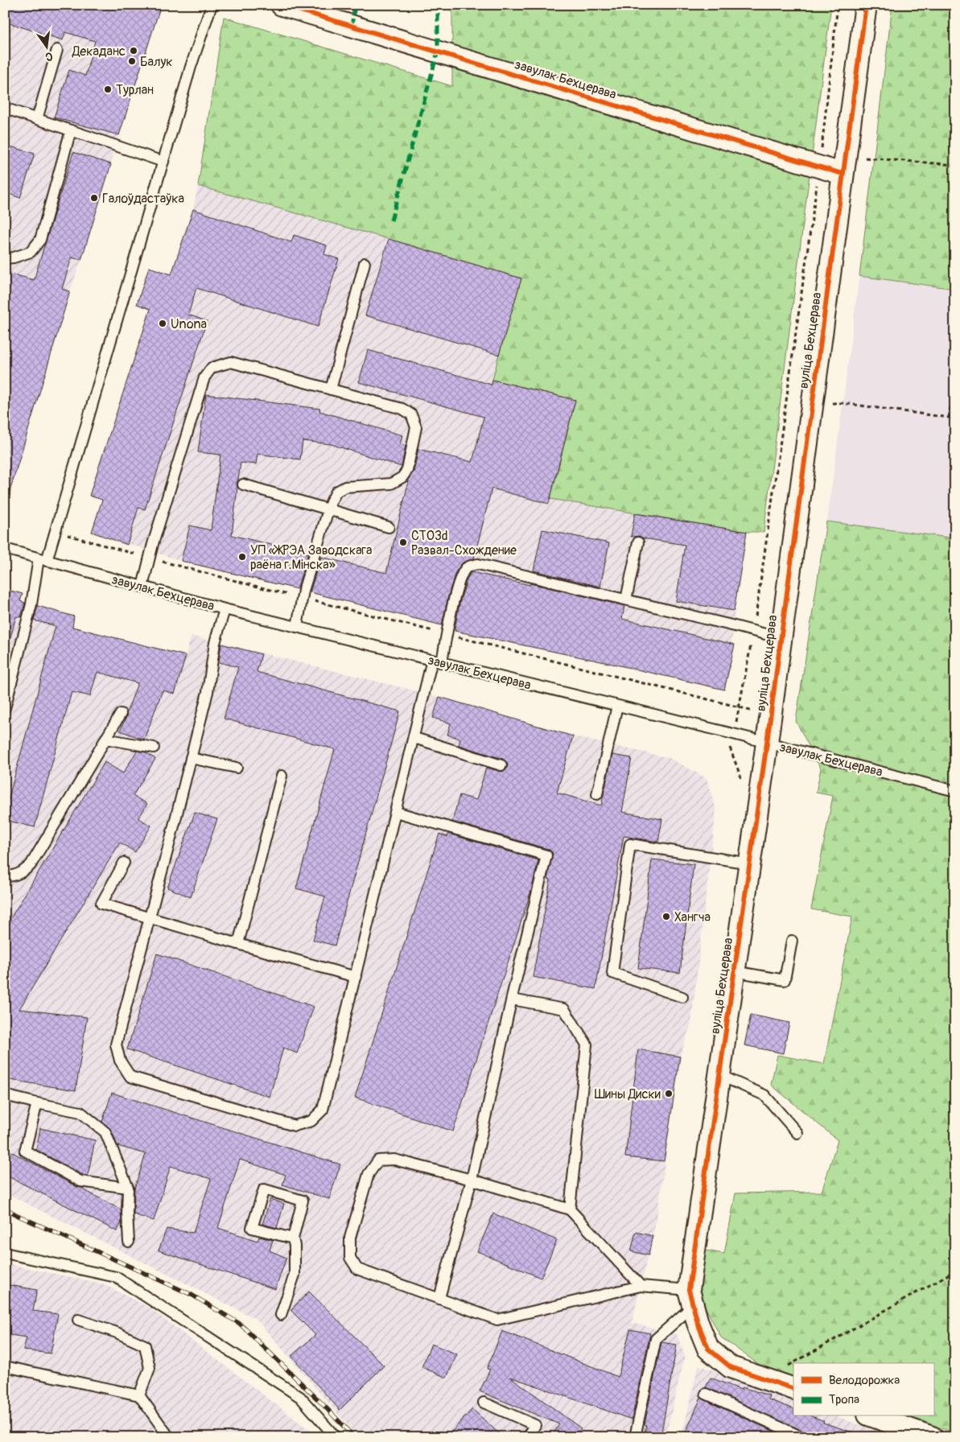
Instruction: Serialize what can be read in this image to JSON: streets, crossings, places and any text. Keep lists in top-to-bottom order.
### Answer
{
  "streets": {
    "street": ["завулак Бехцерава", "вуліца Бехцерава"]
  },
  "crossings": [
    ["завулак Бехцерава", "вуліца Бехцерава"]
  ],
  "places": [
    "Декаданс",
    "Балук",
    "Турлан",
    "Галоўдастаўка",
    "Unona",
    "СТО3d Развал-Схождение",
    "УП «ЖРЭА Заводскага раёна г.Мінска»",
    "Хангча",
    "Шины Диски"
  ],
  "legend": ["Велодорожка", "Тропа"],
  "north": "bottom"
}
